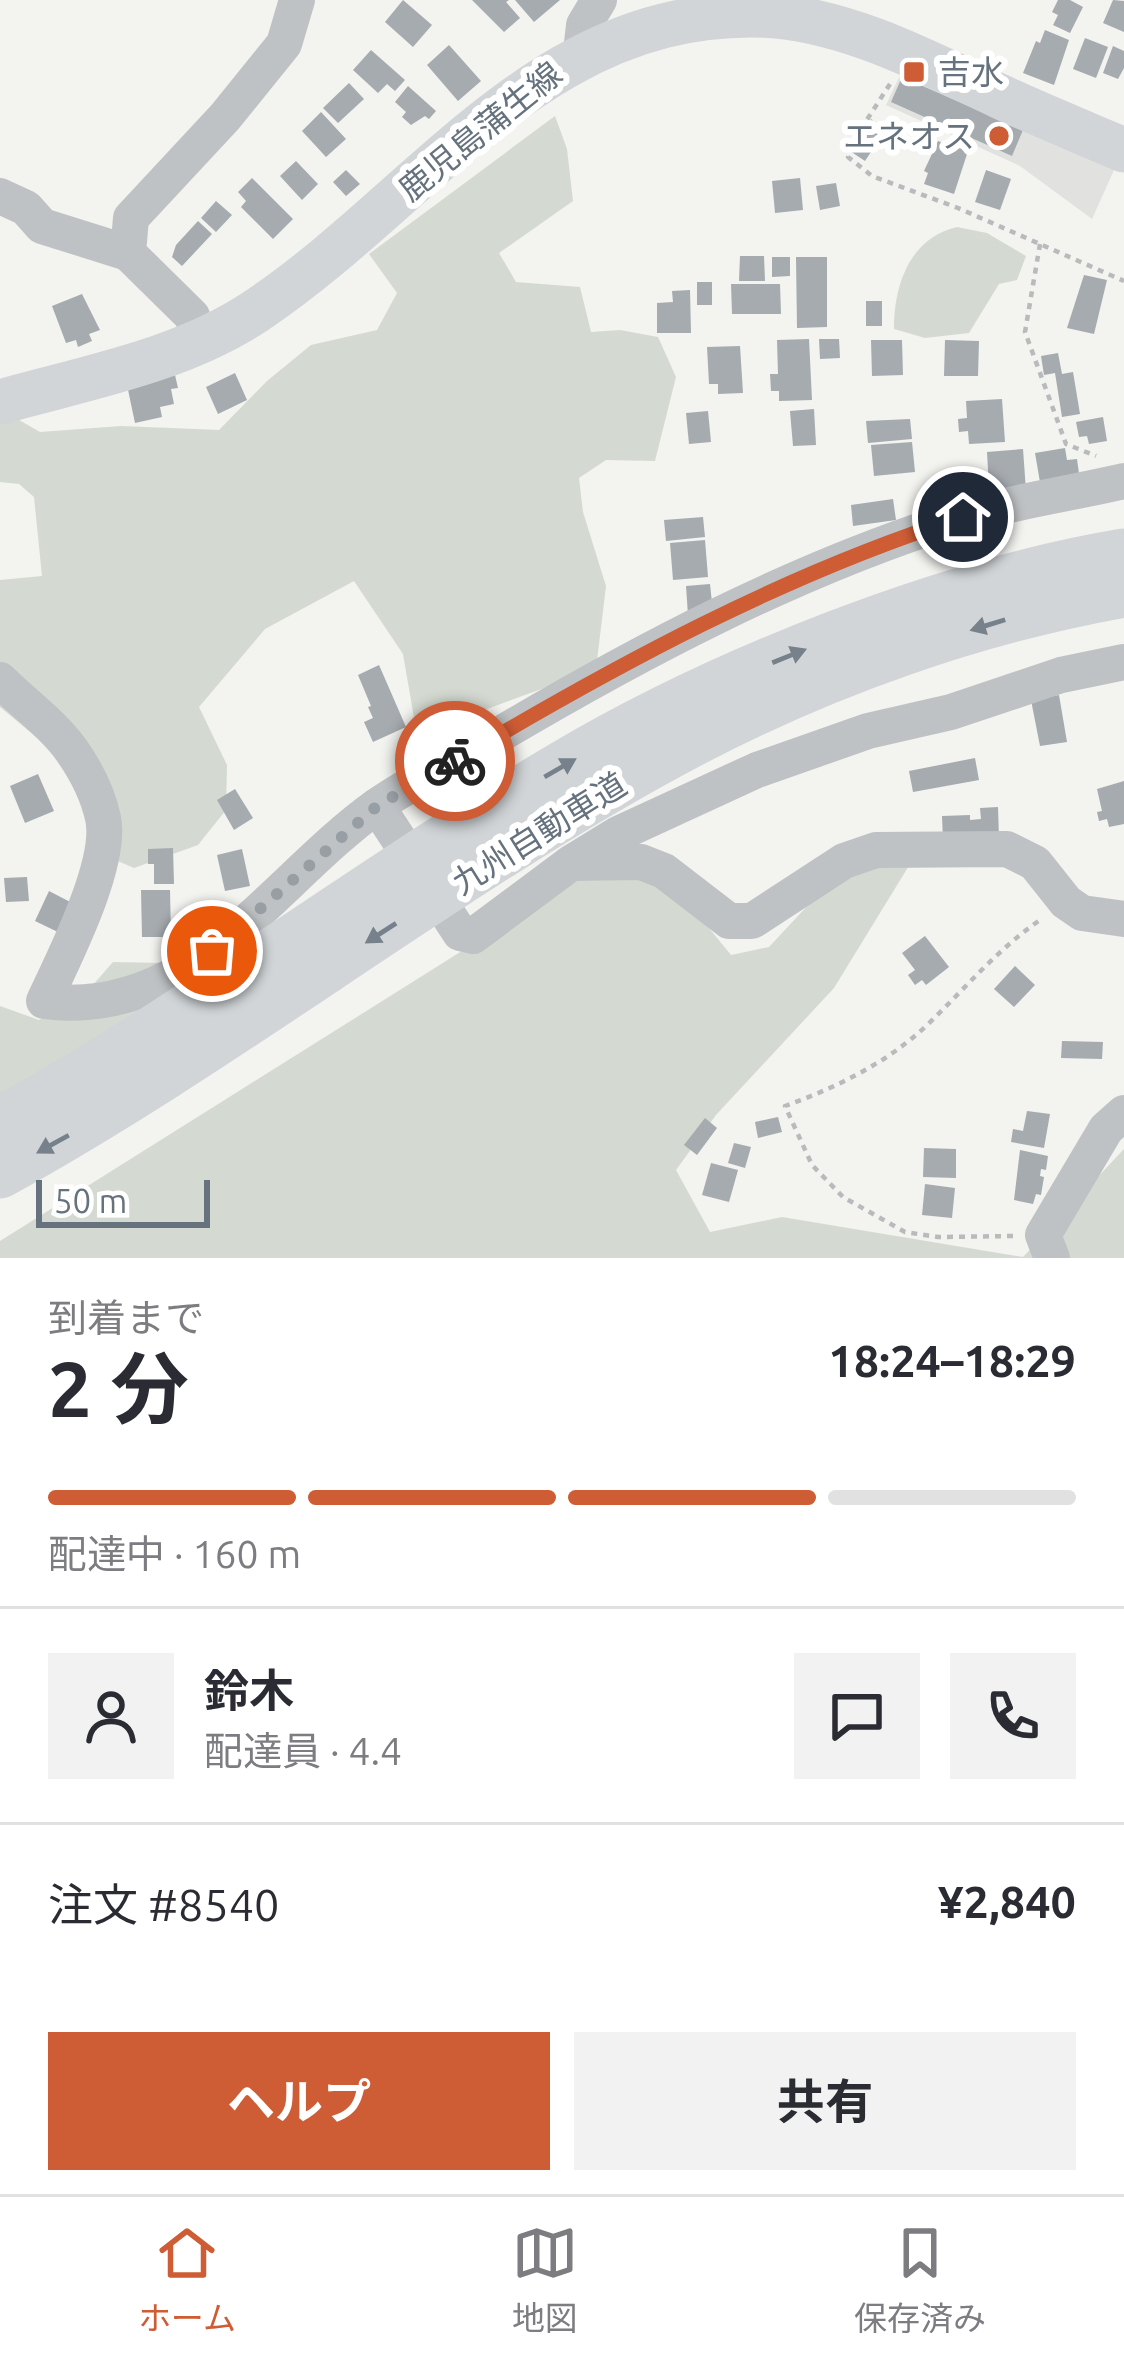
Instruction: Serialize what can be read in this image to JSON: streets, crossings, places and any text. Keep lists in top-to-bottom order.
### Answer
{
  "streets": {
    "highway": ["九州自動車道"],
    "main road": ["鹿児島蒲生線"]
  },
  "places": {
    "transit": ["吉水"],
    "other": ["エネオス"]
  },
  "scale_bar": "50 m",
  "page": {
    "scale": "50 m",
    "heading": ["2 分", "到着まで", "18:24–18:29"],
    "panel": [
      "鈴木",
      "配達員 · 4.4",
      "注文 #8540",
      "¥2,840"
    ],
    "bar": "配達中 · 160 m",
    "buttons": ["ヘルプ", "共有"],
    "tabs": ["ホーム", "地図", "保存済み"]
  }
}
